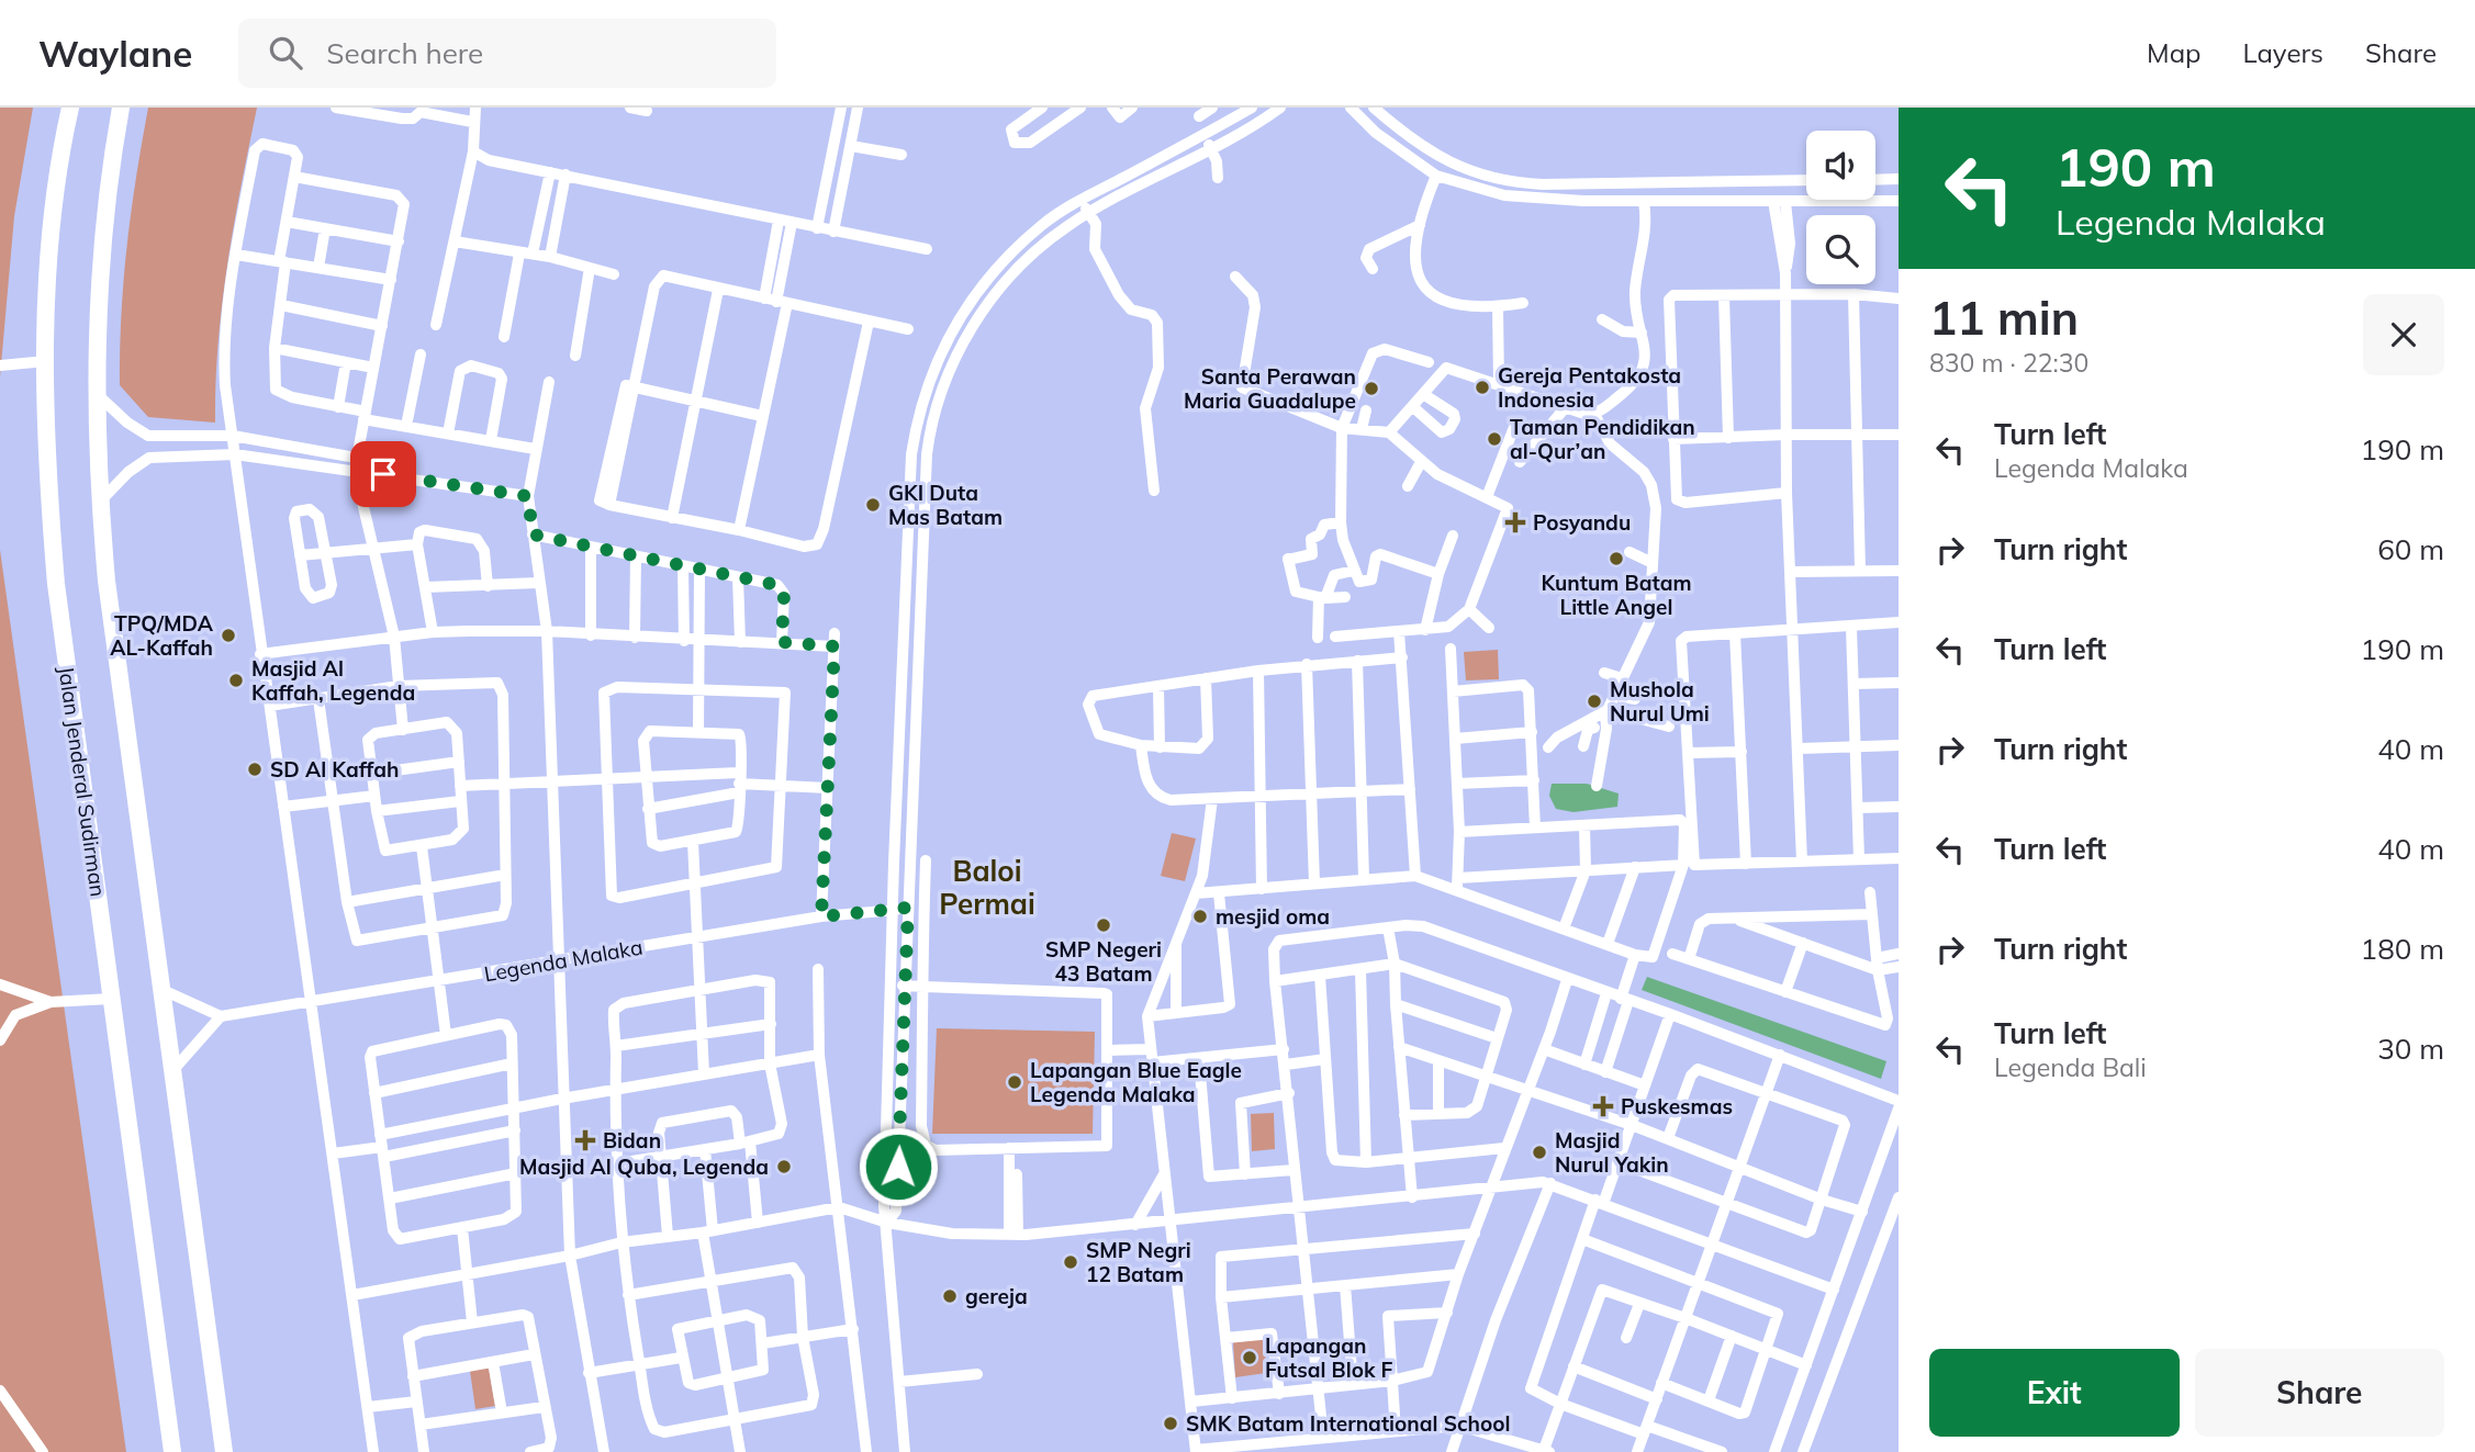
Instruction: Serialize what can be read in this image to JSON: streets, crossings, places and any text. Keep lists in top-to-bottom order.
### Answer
{
  "streets": {
    "highway": ["Jalan Jenderal Sudirman"],
    "street": ["Legenda Malaka"]
  },
  "districts": ["Baloi Permai"],
  "places": {
    "other": [
      "Gereja Pentakosta Indonesia",
      "Santa Perawan Maria Guadalupe",
      "Taman Pendidikan al-Qur’an",
      "GKI Duta Mas Batam",
      "Kuntum Batam Little Angel",
      "TPQ/MDA AL-Kaffah",
      "Masjid Al Kaffah, Legenda",
      "Mushola Nurul Umi",
      "SD Al Kaffah",
      "mesjid oma",
      "SMP Negeri 43 Batam",
      "Lapangan Blue Eagle Legenda Malaka",
      "Masjid Nurul Yakin",
      "Masjid Al Quba, Legenda",
      "SMP Negri 12 Batam",
      "gereja",
      "Lapangan Futsal Blok F",
      "SMK Batam International School"
    ],
    "health": ["Posyandu", "Puskesmas", "Bidan"]
  },
  "page": {
    "header": "Waylane",
    "search": "Search here",
    "nav": ["Map", "Layers", "Share"],
    "turn": ["190 m", "Legenda Malaka"],
    "heading": ["11 min", "830 m · 22:30"],
    "list": [
      {
        "name": "Turn left",
        "note": "Legenda Malaka",
        "value": "190 m"
      },
      {
        "name": "Turn right",
        "value": "60 m"
      },
      {
        "name": "Turn left",
        "value": "190 m"
      },
      {
        "name": "Turn right",
        "value": "40 m"
      },
      {
        "name": "Turn left",
        "value": "40 m"
      },
      {
        "name": "Turn right",
        "value": "180 m"
      },
      {
        "name": "Turn left",
        "note": "Legenda Bali",
        "value": "30 m"
      }
    ],
    "buttons": ["Exit", "Share"]
  }
}
